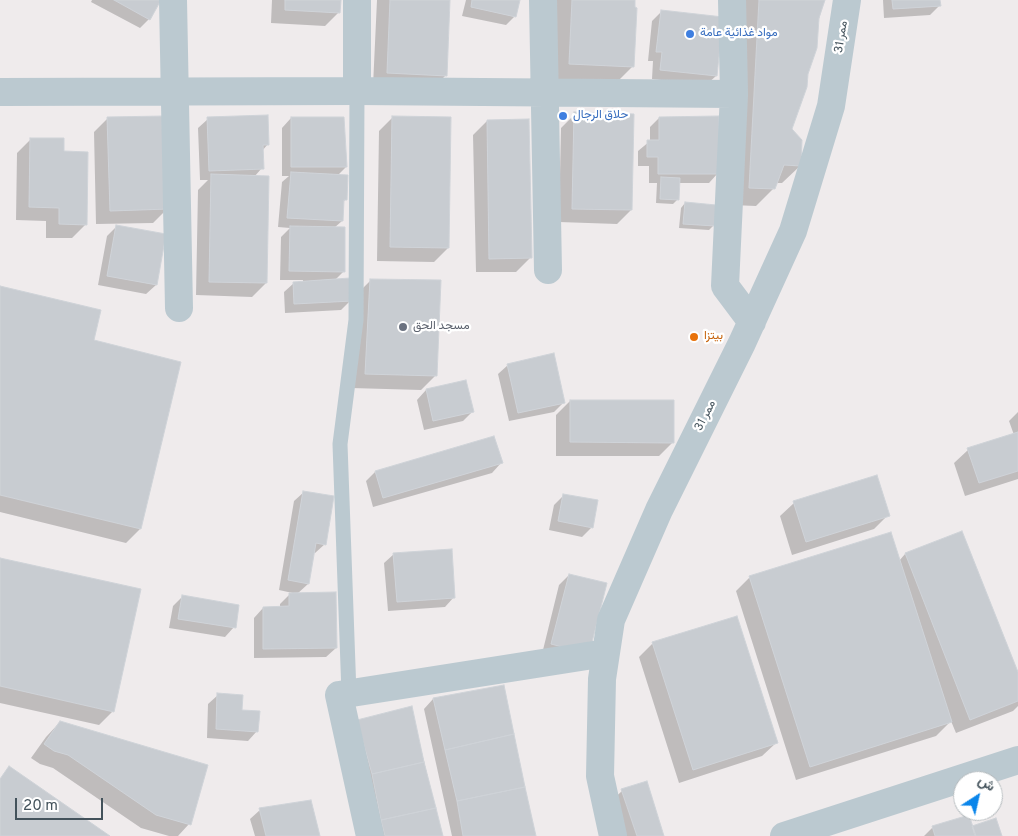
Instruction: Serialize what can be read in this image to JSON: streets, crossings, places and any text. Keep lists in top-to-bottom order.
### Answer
{
  "streets": {
    "street": ["ممر 31"]
  },
  "places": [
    "مواد غذائية عامة",
    "حلاق الرجال",
    "مسجد الحق",
    "بيتزا"
  ],
  "scale_bar": "20 m",
  "north": "top right"
}
